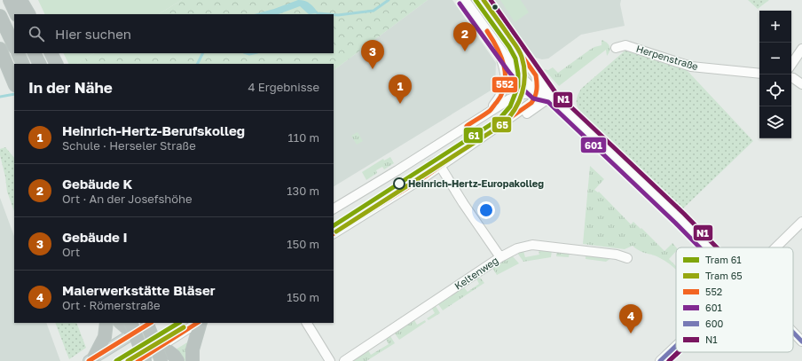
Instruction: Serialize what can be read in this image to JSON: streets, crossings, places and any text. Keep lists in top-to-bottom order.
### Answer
{
  "streets": {
    "street": ["Herpenstraße", "Keltenweg"]
  },
  "places": ["Heinrich-Hertz-Europakolleg"],
  "lines": [
    "tram line 61",
    "tram line 65",
    "transit line 552",
    "transit line N1",
    "transit line 601",
    "transit line 600"
  ],
  "legend": [
    "Tram 61",
    "Tram 65",
    "552",
    "601",
    "600",
    "N1"
  ],
  "page": {
    "map_buttons": ["+", "−"],
    "search": "Hier suchen",
    "pins": [
      "2",
      "3",
      "1",
      "4"
    ],
    "heading": ["In der Nähe", "4 Ergebnisse"],
    "list": [
      {
        "mark": "1",
        "name": "Heinrich-Hertz-Berufskolleg",
        "note": "Schule · Herseler Straße",
        "value": "110 m"
      },
      {
        "mark": "2",
        "name": "Gebäude K",
        "note": "Ort · An der Josefshöhe",
        "value": "130 m"
      },
      {
        "mark": "3",
        "name": "Gebäude I",
        "note": "Ort",
        "value": "150 m"
      },
      {
        "mark": "4",
        "name": "Malerwerkstätte Bläser",
        "note": "Ort · Römerstraße",
        "value": "150 m"
      }
    ]
  }
}
